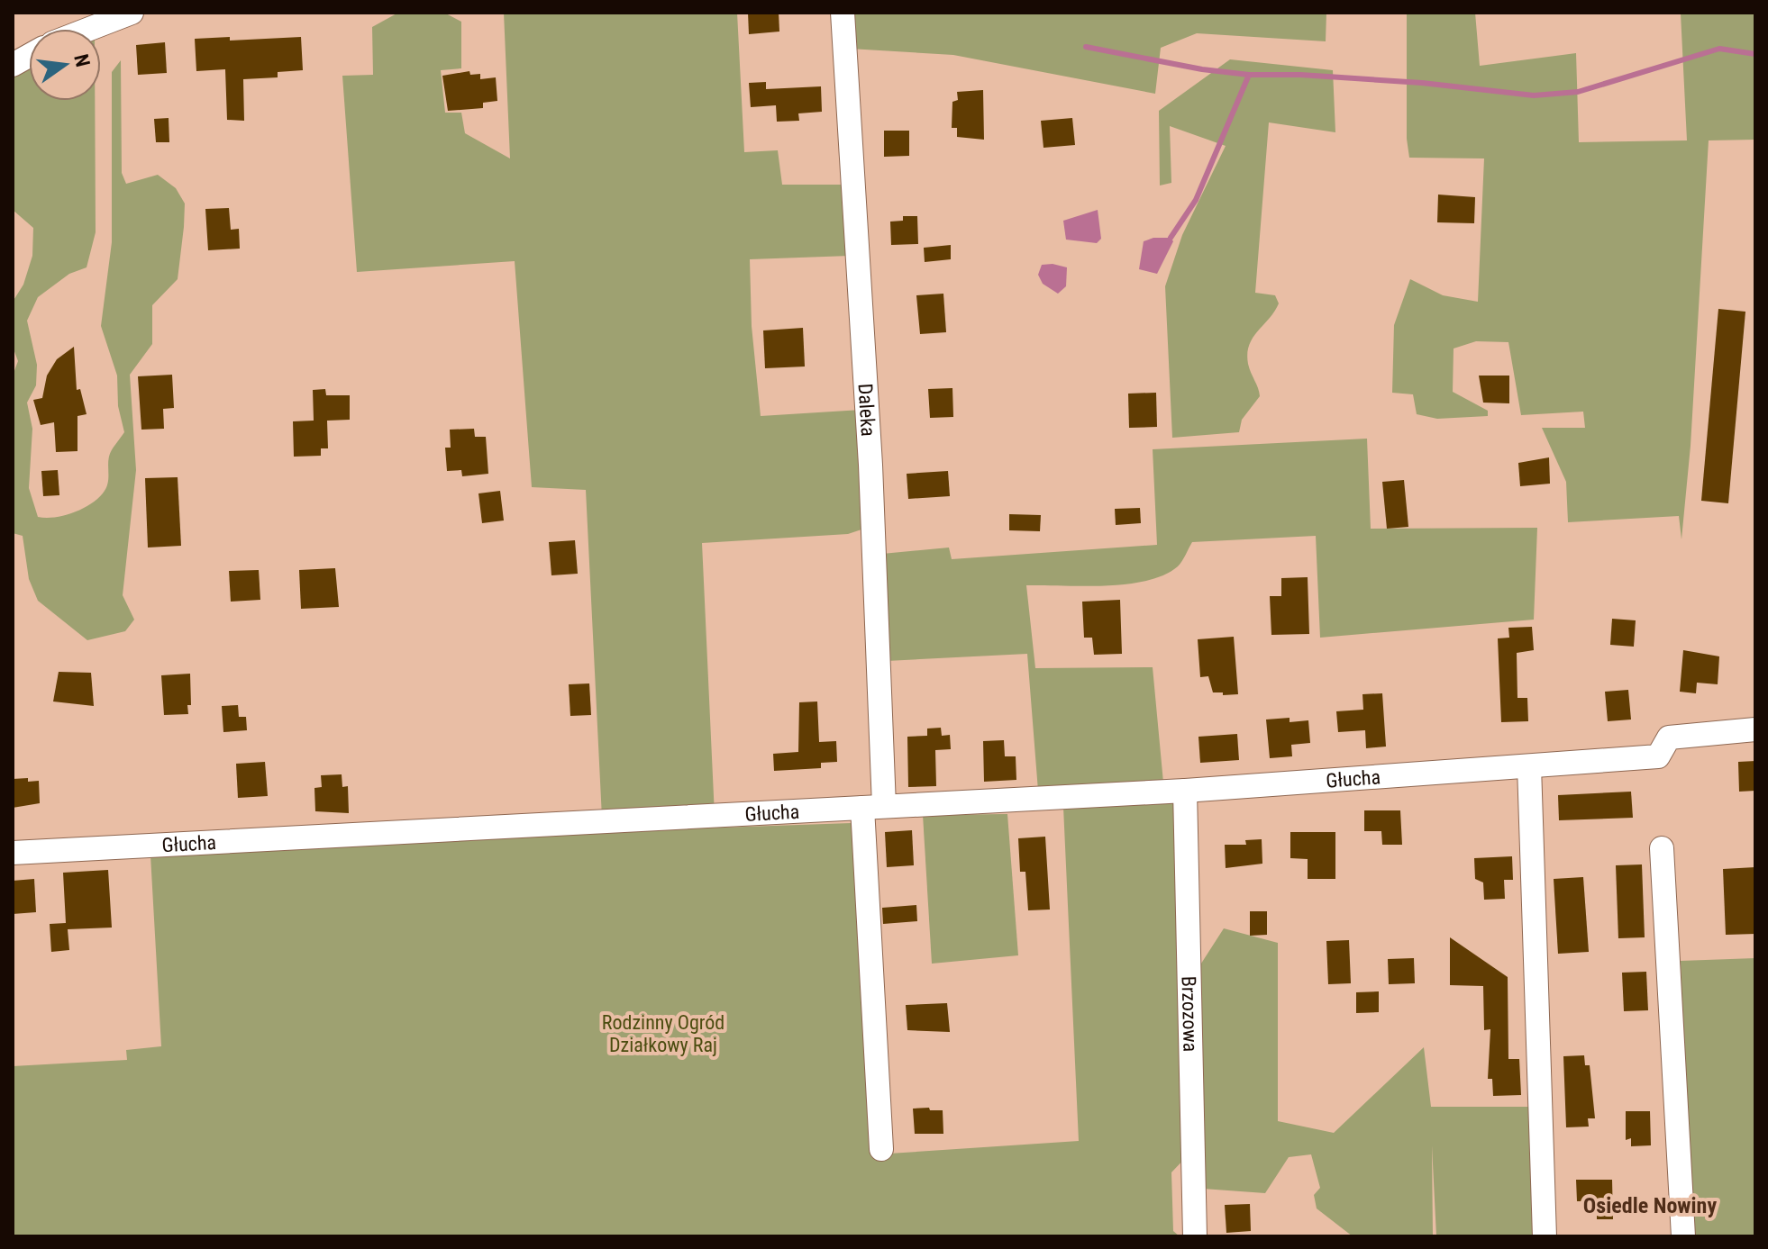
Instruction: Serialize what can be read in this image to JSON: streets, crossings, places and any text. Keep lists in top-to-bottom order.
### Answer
{
  "streets": {
    "street": ["Daleka", "Głucha", "Brzozowa"]
  },
  "crossings": [
    ["Daleka", "Głucha"],
    ["Głucha", "Brzozowa"]
  ],
  "districts": ["Osiedle Nowiny"],
  "parks": ["Rodzinny Ogród Działkowy Raj"],
  "north": "right"
}
